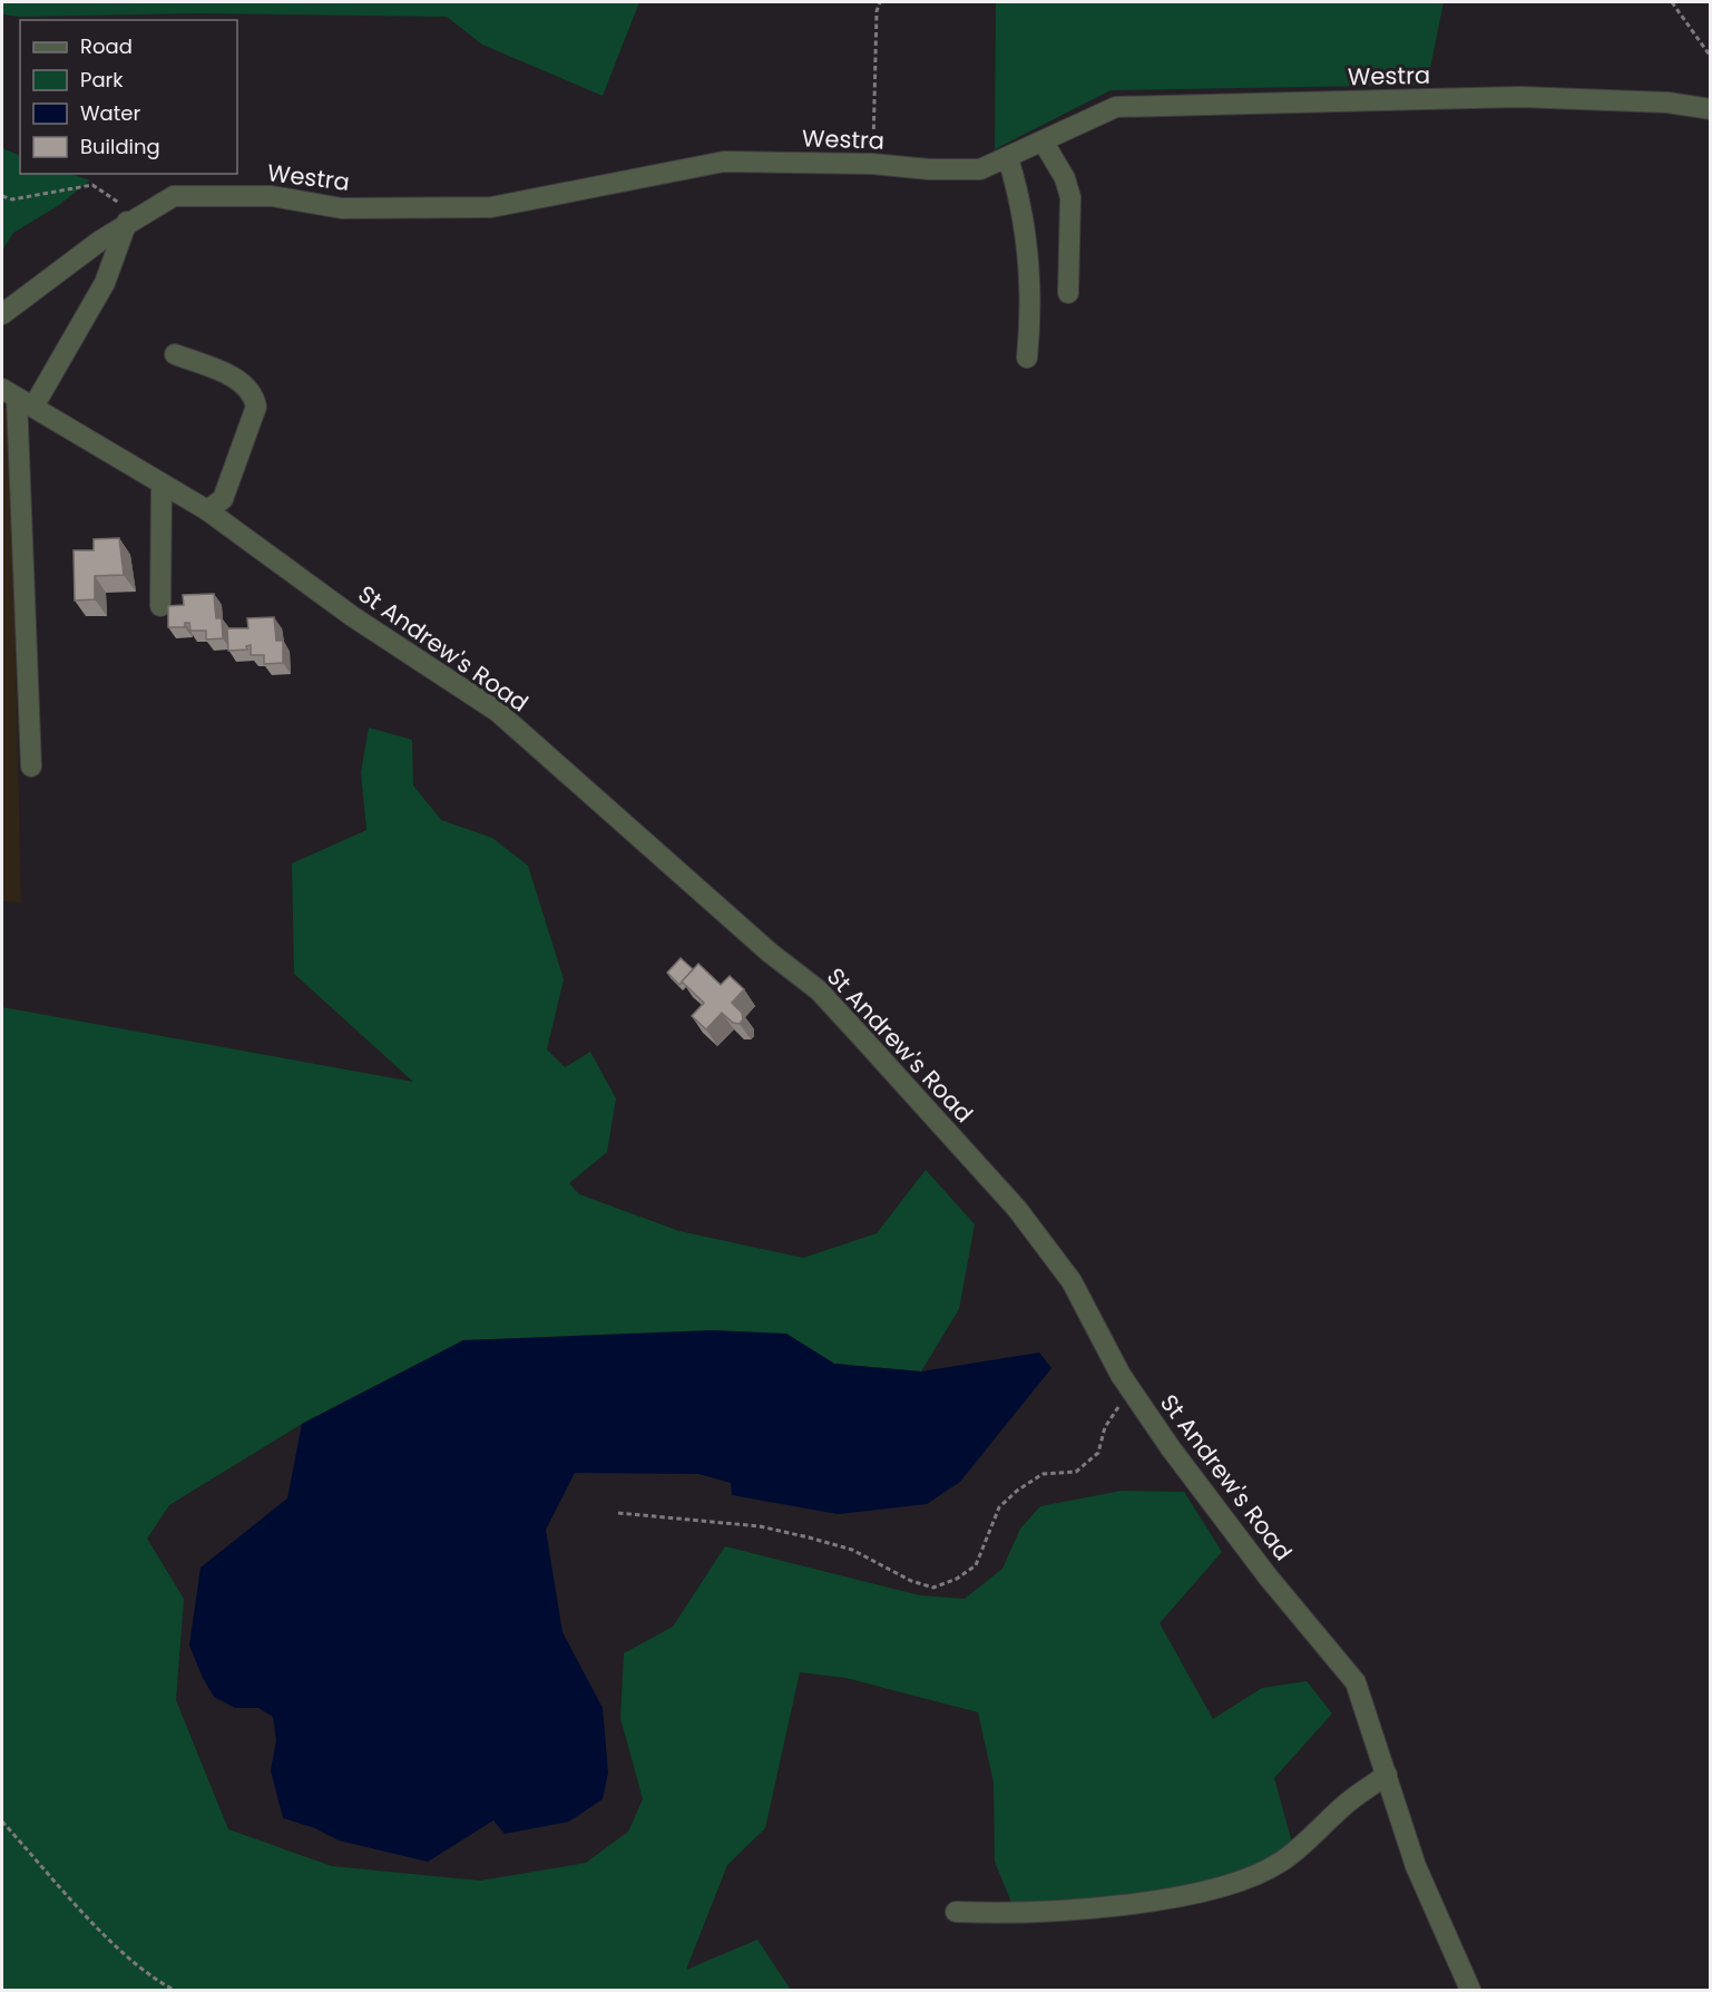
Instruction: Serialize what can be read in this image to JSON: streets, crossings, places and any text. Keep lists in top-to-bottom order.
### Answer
{
  "streets": {
    "street": ["Westra", "St Andrew's Road"]
  },
  "legend": [
    "Road",
    "Park",
    "Water",
    "Building"
  ]
}
